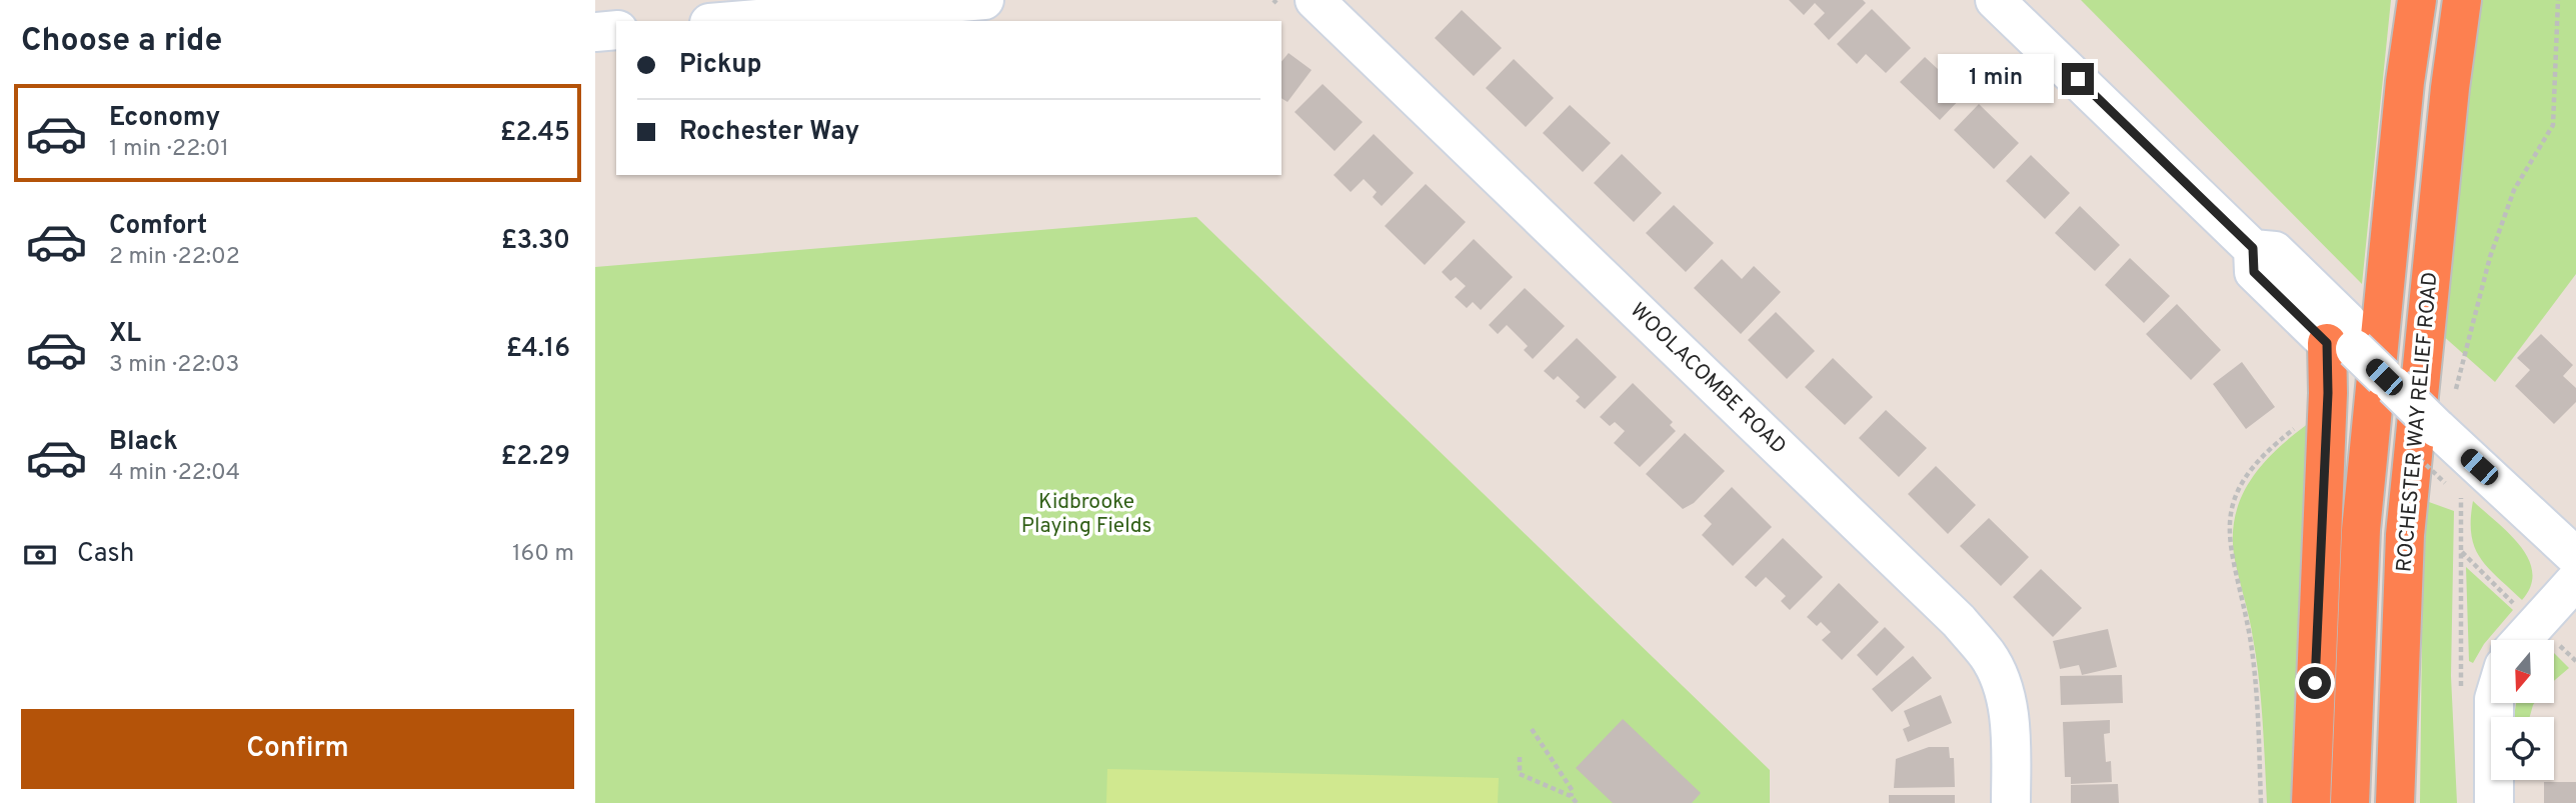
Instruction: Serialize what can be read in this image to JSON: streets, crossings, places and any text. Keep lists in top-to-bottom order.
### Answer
{
  "streets": {
    "highway": ["ROCHESTER WAY RELIEF ROAD"],
    "street": ["WOOLACOMBE ROAD"]
  },
  "parks": ["Kidbrooke Playing Fields"],
  "north": "bottom",
  "page": {
    "heading": "Choose a ride",
    "banner": ["Pickup", "Rochester Way"],
    "bubble": "1 min",
    "list": [
      {
        "name": "Economy",
        "note": "1 min · 22:01",
        "value": "£2.45"
      },
      {
        "name": "Comfort",
        "note": "2 min · 22:02",
        "value": "£3.30"
      },
      {
        "name": "XL",
        "note": "3 min · 22:03",
        "value": "£4.16"
      },
      {
        "name": "Black",
        "note": "4 min · 22:04",
        "value": "£2.29"
      }
    ],
    "pay": ["Cash", "160 m"],
    "buttons": "Confirm"
  }
}
